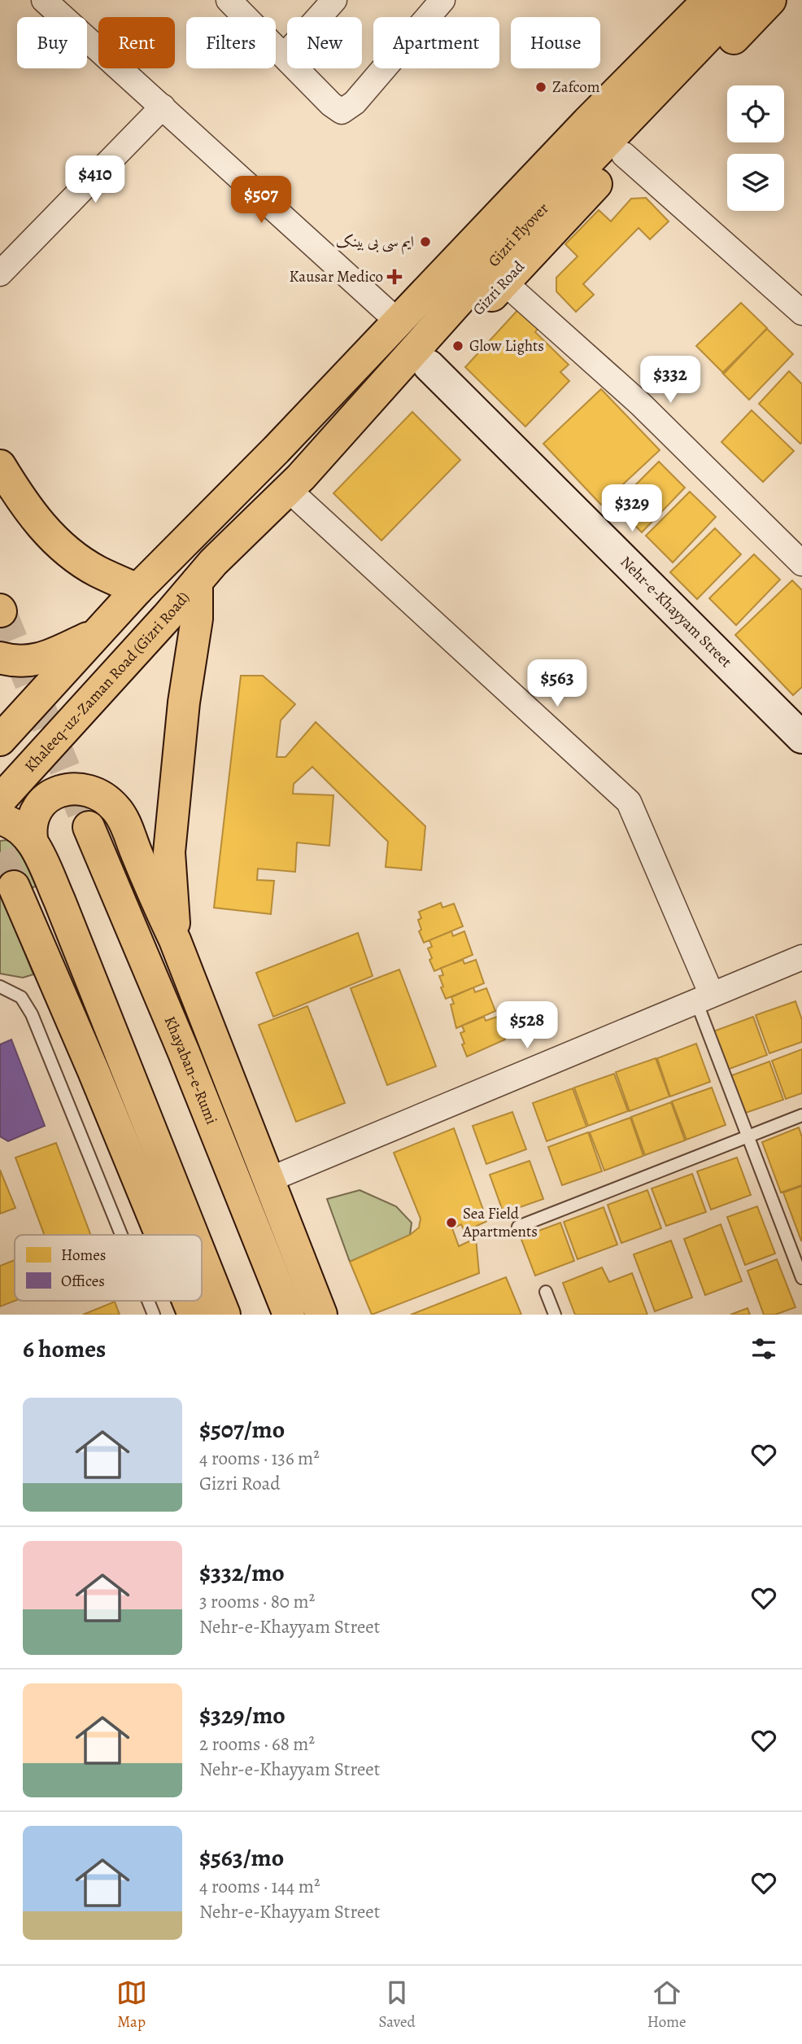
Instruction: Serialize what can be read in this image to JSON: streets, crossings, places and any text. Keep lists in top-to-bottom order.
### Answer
{
  "streets": {
    "main road": [
      "Gizri Flyover",
      "Gizri Road",
      "Khaleeq-uz-Zaman Road (Gizri Road)",
      "Khayaban-e-Rumi"
    ],
    "street": ["Nehr-e-Khayyam Street"]
  },
  "crossings": [
    ["Gizri Flyover", "Gizri Road"],
    ["Gizri Road", "Nehr-e-Khayyam Street"],
    ["Gizri Road", "Khaleeq-uz-Zaman Road (Gizri Road)"]
  ],
  "places": {
    "other": [
      "Zafcom",
      "ایم سی بی بینک",
      "Glow Lights",
      "Sea Field Apartments"
    ],
    "health": ["Kausar Medico"]
  },
  "legend": ["Homes", "Offices"],
  "page": {
    "chip": [
      "Buy",
      "Rent",
      "Filters",
      "New",
      "Apartment",
      "House"
    ],
    "price": [
      "$410",
      "$507",
      "$332",
      "$329",
      "$563",
      "$528"
    ],
    "heading": "6 homes",
    "list": [
      {
        "name": "$507/mo",
        "note": "4 rooms · 136 m² · Gizri Road"
      },
      {
        "name": "$332/mo",
        "note": "3 rooms · 80 m² · Nehr-e-Khayyam Street"
      },
      {
        "name": "$329/mo",
        "note": "2 rooms · 68 m² · Nehr-e-Khayyam Street"
      },
      {
        "name": "$563/mo",
        "note": "4 rooms · 144 m² · Nehr-e-Khayyam Street"
      }
    ],
    "tabs": ["Map", "Saved", "Home"]
  }
}
